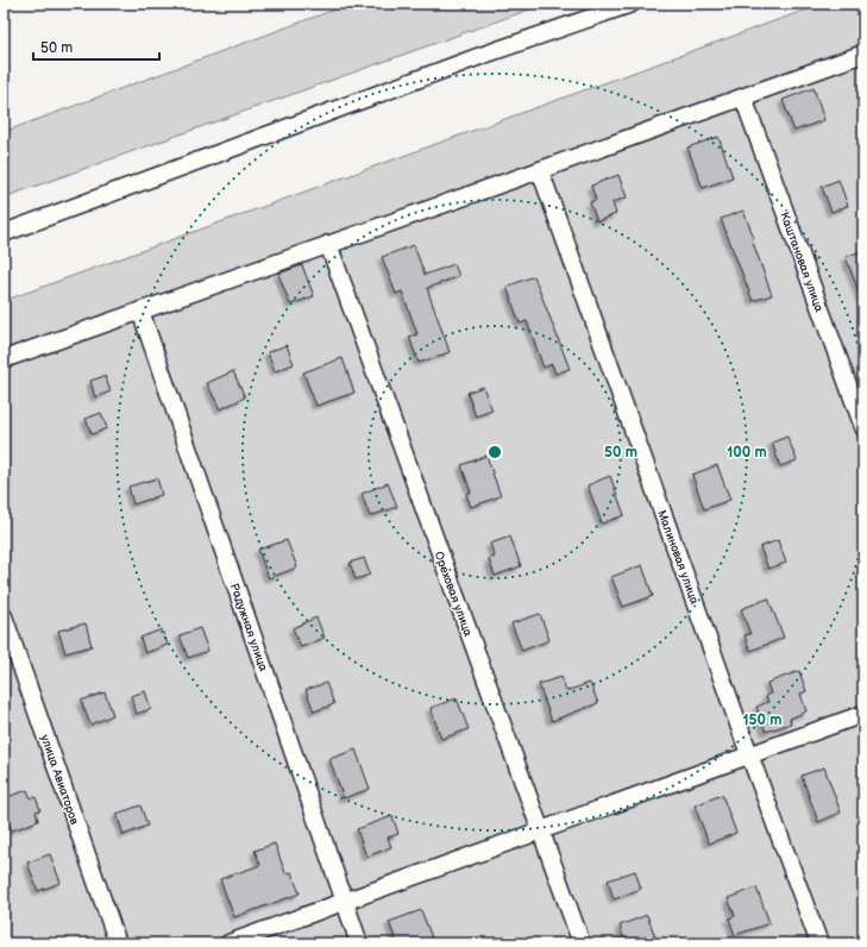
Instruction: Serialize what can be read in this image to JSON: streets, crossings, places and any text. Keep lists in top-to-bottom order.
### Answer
{
  "streets": {
    "street": [
      "Каштановая улица",
      "Малиновая улица",
      "Ореховая улица",
      "Радужная улица",
      "улица Авиаторов"
    ]
  },
  "scale_bar": "50 m",
  "rings": ["50 m", "100 m", "150 m"]
}
